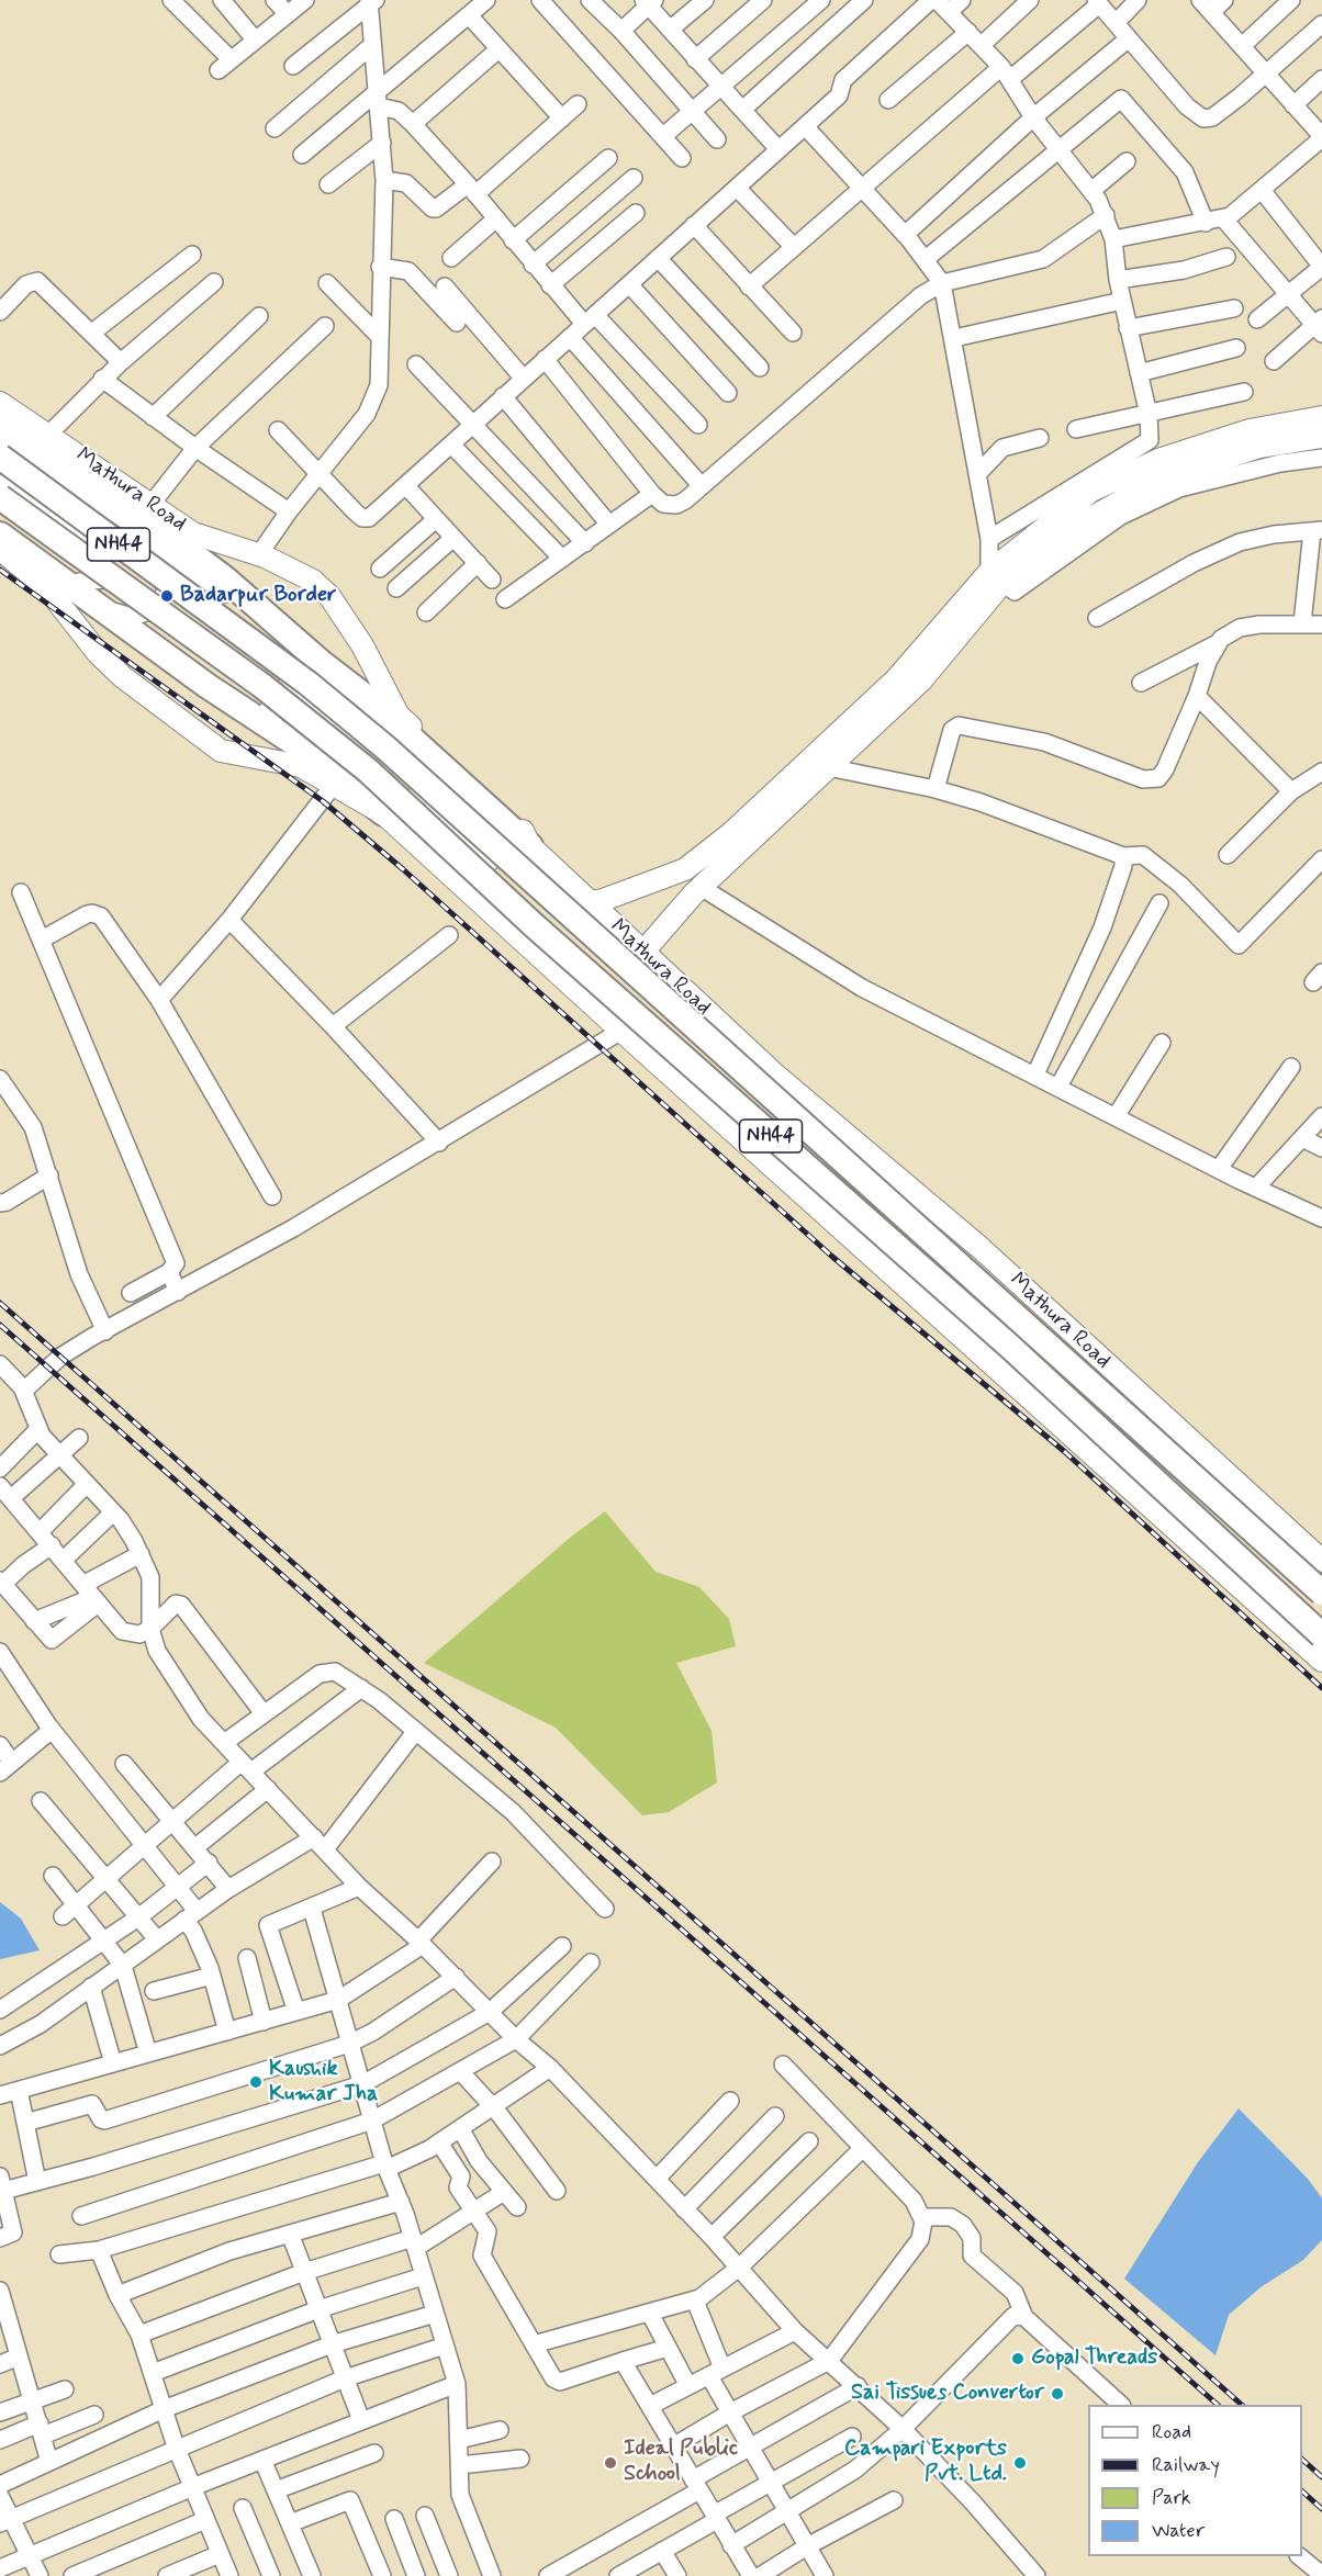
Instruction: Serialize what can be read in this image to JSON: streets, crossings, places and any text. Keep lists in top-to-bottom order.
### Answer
{
  "streets": {
    "highway": ["Mathura Road", "NH44"]
  },
  "places": [
    "Badarpur Border",
    "Kaushik Kumar Jha",
    "Gopal Threads",
    "Sai Tissues Convertor",
    "Ideal Public School",
    "Campari Exports Pvt. Ltd."
  ],
  "legend": [
    "Road",
    "Railway",
    "Park",
    "Water"
  ]
}
